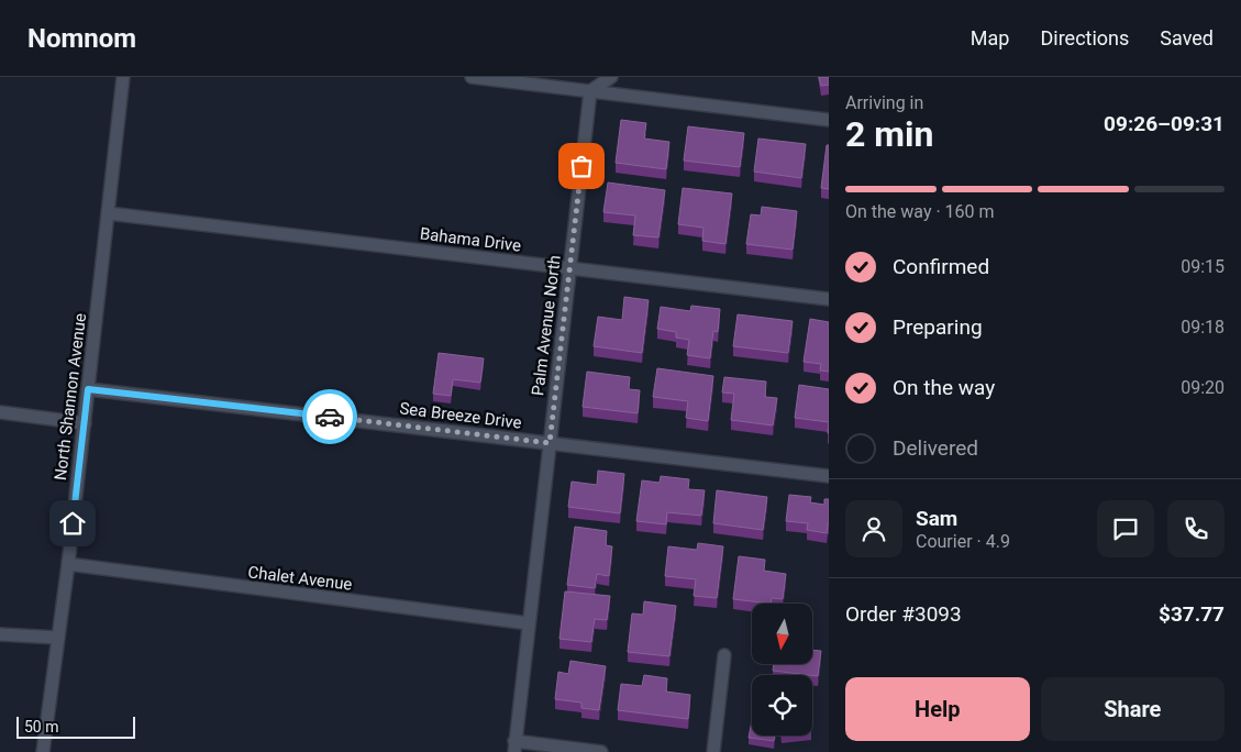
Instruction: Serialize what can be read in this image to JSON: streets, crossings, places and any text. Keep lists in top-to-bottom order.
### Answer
{
  "streets": {
    "street": [
      "Bahama Drive",
      "Palm Avenue North",
      "North Shannon Avenue",
      "Sea Breeze Drive",
      "Chalet Avenue"
    ]
  },
  "crossings": [
    ["Bahama Drive", "Palm Avenue North"],
    ["Bahama Drive", "North Shannon Avenue"],
    ["Palm Avenue North", "Sea Breeze Drive"],
    ["Palm Avenue North", "Chalet Avenue"],
    ["North Shannon Avenue", "Sea Breeze Drive"],
    ["North Shannon Avenue", "Chalet Avenue"]
  ],
  "scale_bar": "50 m",
  "north": "bottom",
  "page": {
    "header": "Nomnom",
    "nav": ["Map", "Directions", "Saved"],
    "heading": ["2 min", "Arriving in", "09:26–09:31"],
    "panel": [
      "Sam",
      "Courier · 4.9",
      "Order #3093",
      "$37.77"
    ],
    "bar": "On the way · 160 m",
    "list": [
      ["Confirmed", "09:15"],
      ["Preparing", "09:18"],
      ["On the way", "09:20"],
      "Delivered"
    ],
    "buttons": ["Help", "Share"],
    "scale": "50 m"
  }
}
